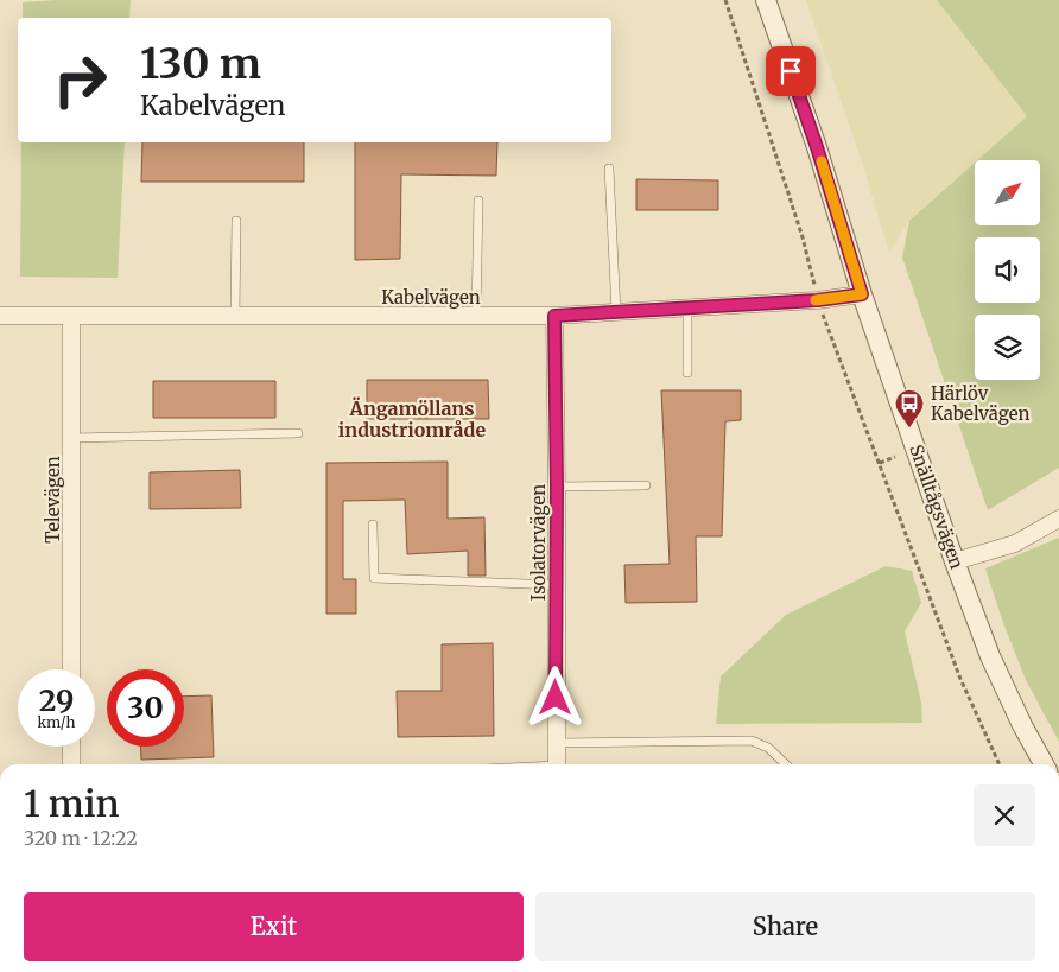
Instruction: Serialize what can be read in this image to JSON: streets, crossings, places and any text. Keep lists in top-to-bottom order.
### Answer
{
  "streets": {
    "street": [
      "Kabelvägen",
      "Televägen",
      "Snälltågsvägen",
      "Isolatorvägen"
    ]
  },
  "crossings": [
    ["Kabelvägen", "Televägen"],
    ["Kabelvägen", "Snälltågsvägen"],
    ["Kabelvägen", "Isolatorvägen"]
  ],
  "districts": ["Ängamöllans industriområde"],
  "places": {
    "bus stop": ["Härlöv Kabelvägen"]
  },
  "north": "top right",
  "page": {
    "turn": ["130 m", "Kabelvägen"],
    "speed": "29 km/h",
    "limit": "30",
    "heading": ["1 min", "320 m · 12:22"],
    "buttons": ["Exit", "Share"]
  }
}
